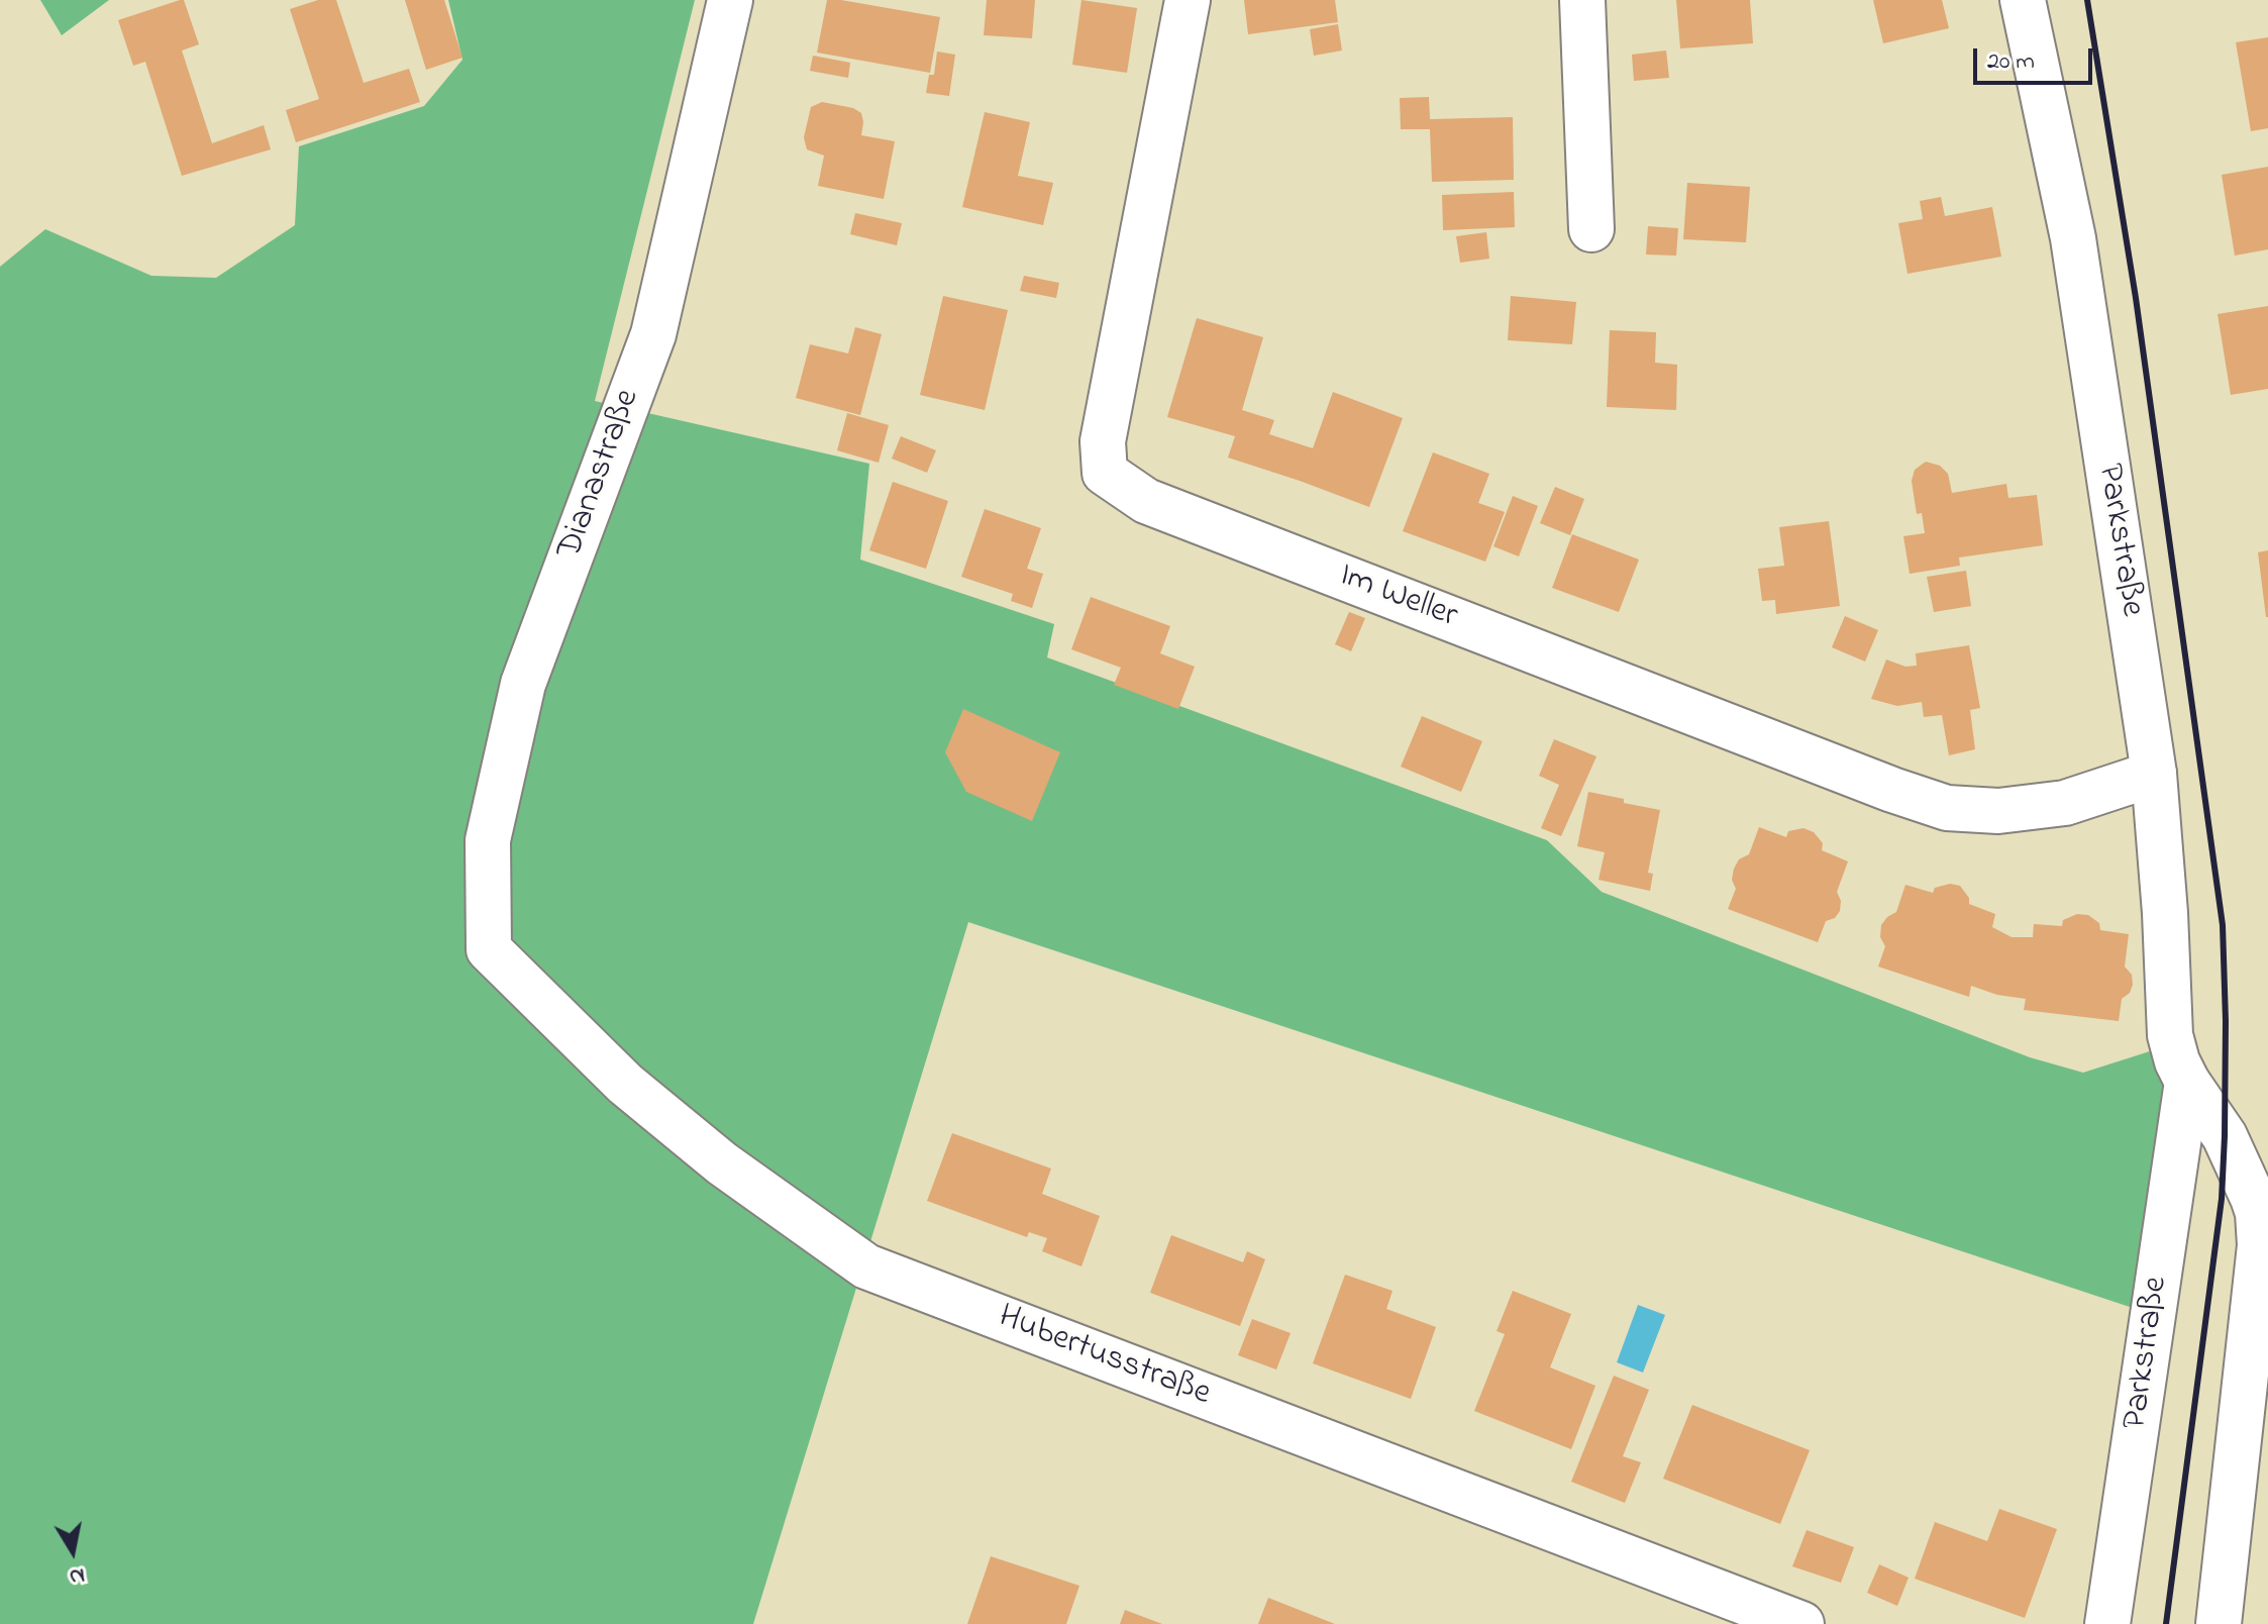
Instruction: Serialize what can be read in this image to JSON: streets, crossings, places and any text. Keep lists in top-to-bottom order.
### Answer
{
  "streets": {
    "street": [
      "Dianastraße",
      "Parkstraße",
      "Im Weller",
      "Hubertusstraße"
    ]
  },
  "crossings": [
    ["Dianastraße", "Hubertusstraße"],
    ["Parkstraße", "Im Weller"]
  ],
  "scale_bar": "20 m",
  "north": "bottom"
}
